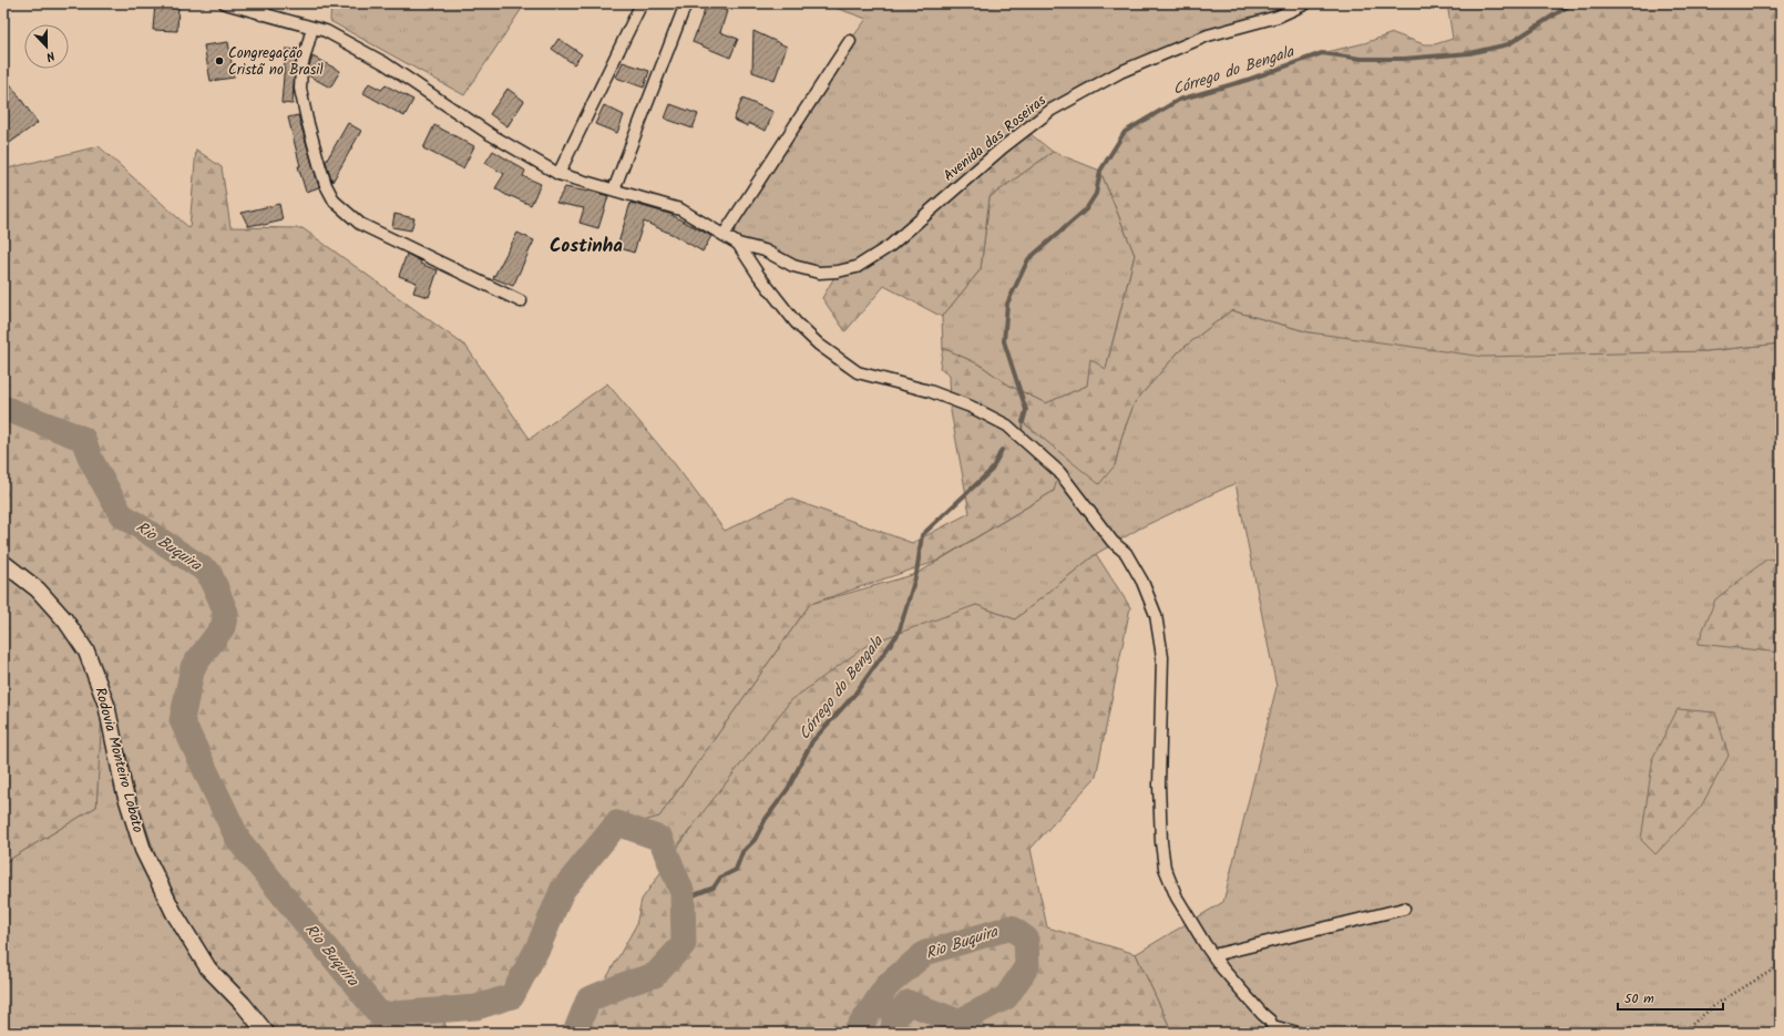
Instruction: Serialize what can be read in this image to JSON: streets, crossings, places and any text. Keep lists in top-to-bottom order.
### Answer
{
  "streets": {
    "main road": ["Rodovia Monteiro Lobato"],
    "street": ["Avenida das Roseiras"]
  },
  "districts": ["Costinha"],
  "water": ["Córrego do Bengala", "Rio Buquira"],
  "places": ["Congregação Cristã no Brasil"],
  "scale_bar": "50 m",
  "north": "bottom"
}
